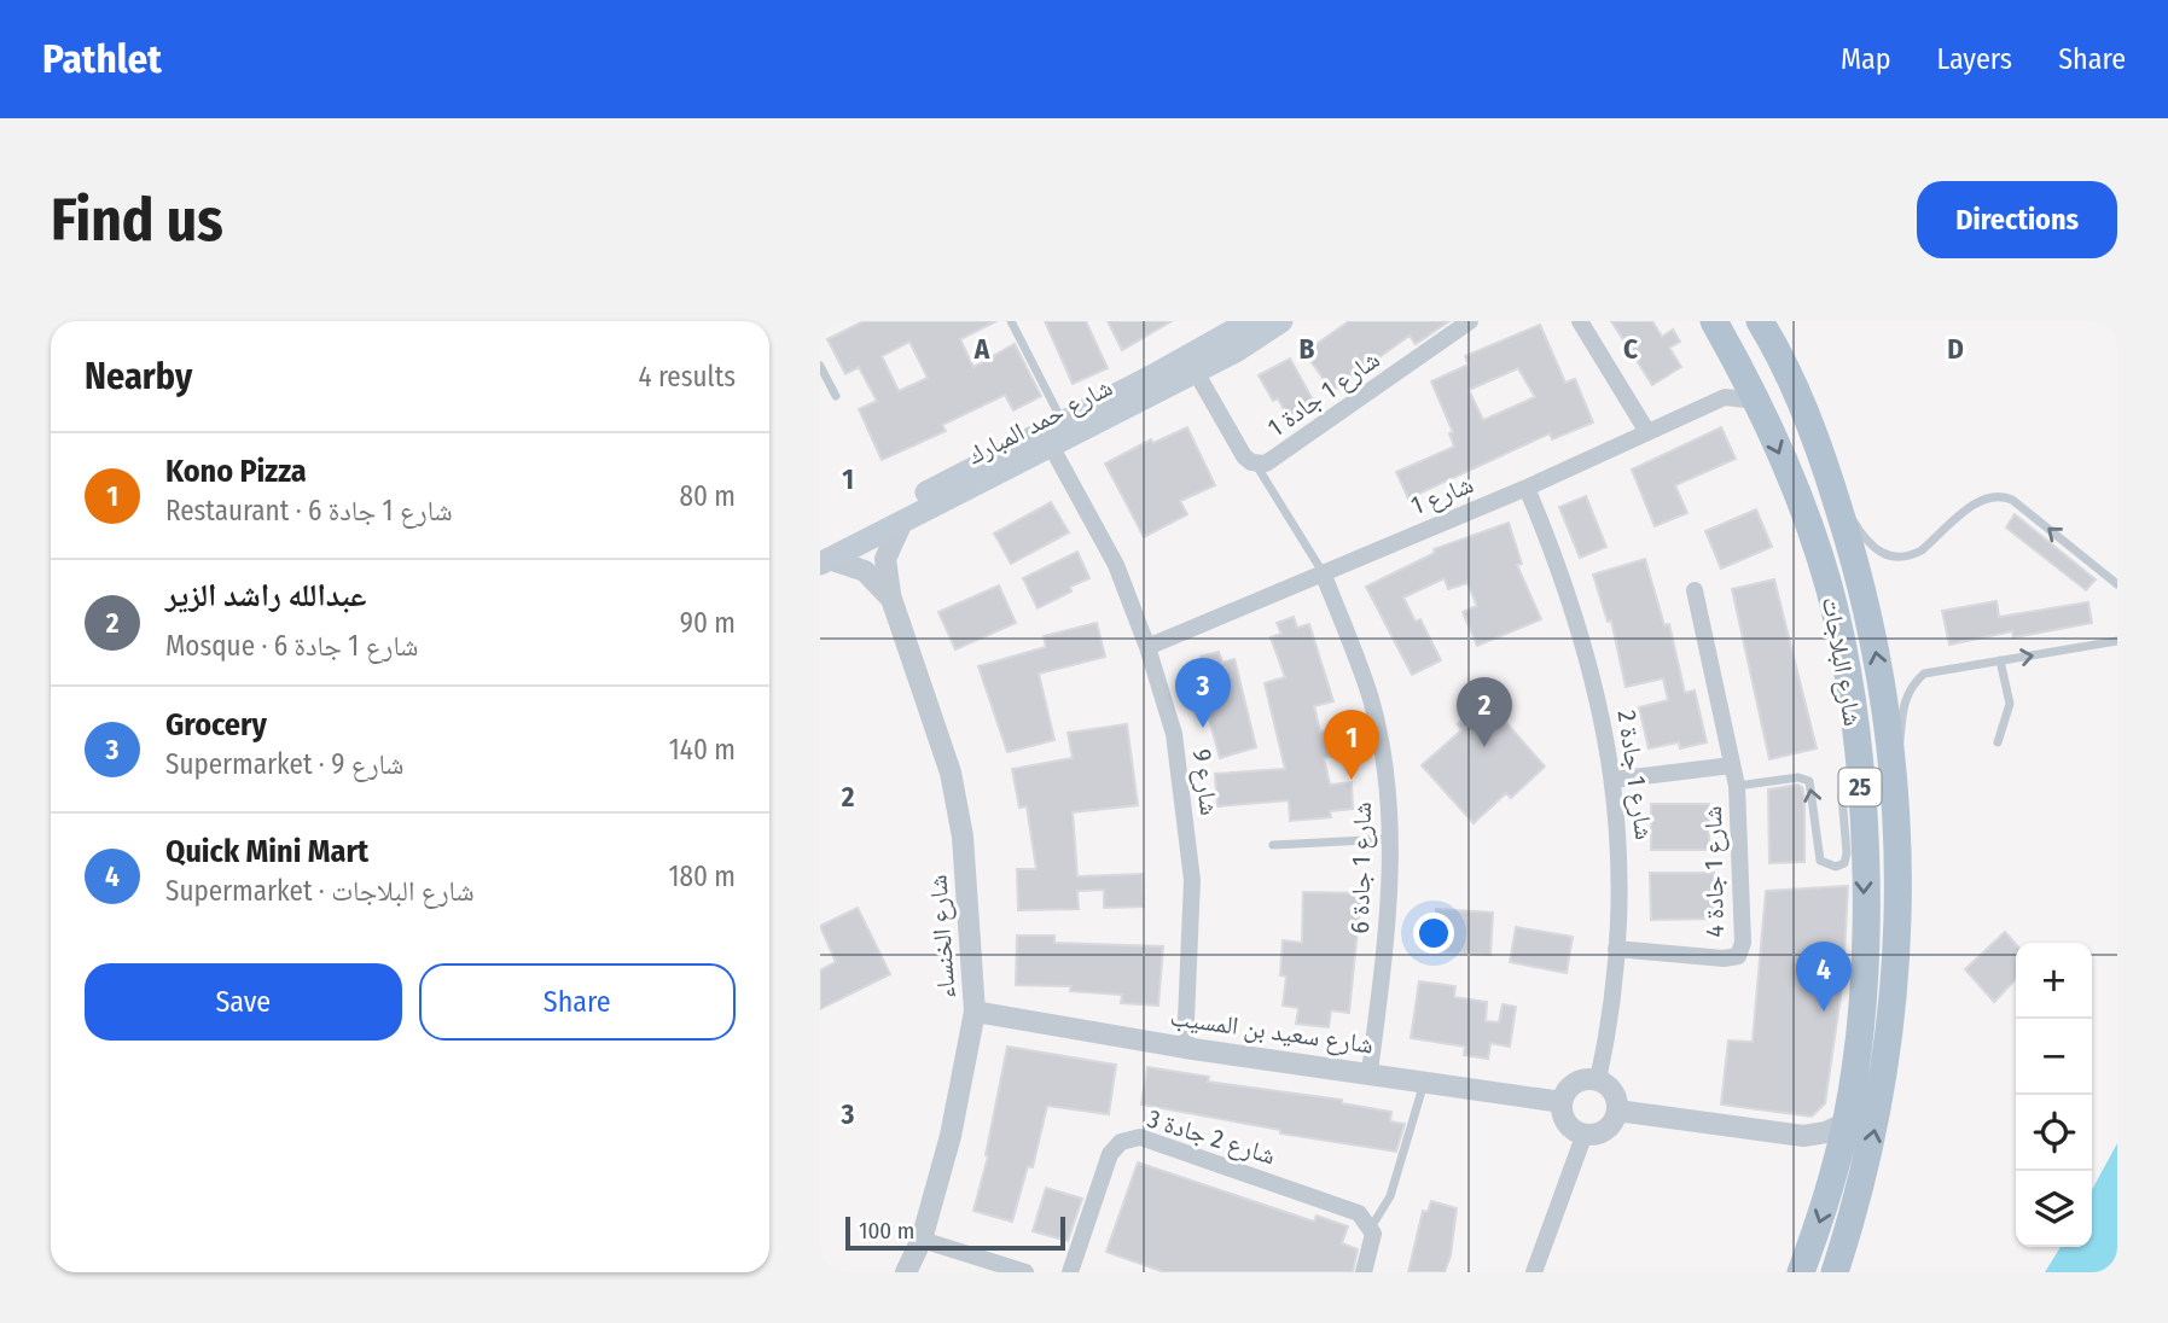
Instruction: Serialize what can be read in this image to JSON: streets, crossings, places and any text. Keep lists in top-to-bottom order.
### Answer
{
  "streets": {
    "main road": ["شارع حمد المبارك", "شارع البلاجات", "25"],
    "street": [
      "شارع 1 جادة 1",
      "شارع 1",
      "شارع 1 جادة 2",
      "شارع 9",
      "شارع 1 جادة 6",
      "شارع 1 جادة 4",
      "شارع الخنساء",
      "شارع سعيد بن المسيب",
      "شارع 2 جادة 3"
    ]
  },
  "crossings": [
    ["شارع 1 جادة 1", "شارع حمد المبارك"],
    ["شارع حمد المبارك", "شارع 9"],
    ["شارع حمد المبارك", "شارع الخنساء"],
    ["شارع 1", "شارع البلاجات"],
    ["شارع 1", "شارع 1 جادة 2"],
    ["شارع 1", "شارع 9"],
    ["شارع 1", "شارع 1 جادة 6"],
    ["شارع 1 جادة 2", "شارع 1 جادة 4"],
    ["شارع 1 جادة 2", "شارع سعيد بن المسيب"],
    ["شارع 9", "شارع سعيد بن المسيب"],
    ["شارع 1 جادة 6", "شارع سعيد بن المسيب"],
    ["شارع الخنساء", "شارع سعيد بن المسيب"]
  ],
  "scale_bar": "100 m",
  "page": {
    "header": "Pathlet",
    "nav": ["Map", "Layers", "Share"],
    "buttons": [
      "Directions",
      ["Save", "Share"]
    ],
    "title": "Find us",
    "heading": ["Nearby", "4 results"],
    "list": [
      {
        "mark": "1",
        "name": "Kono Pizza",
        "note": "Restaurant · شارع 1 جادة 6",
        "value": "80 m"
      },
      {
        "mark": "2",
        "name": "عبدالله راشد الزير",
        "note": "Mosque · شارع 1 جادة 6",
        "value": "90 m"
      },
      {
        "mark": "3",
        "name": "Grocery",
        "note": "Supermarket · شارع 9",
        "value": "140 m"
      },
      {
        "mark": "4",
        "name": "Quick Mini Mart",
        "note": "Supermarket · شارع البلاجات",
        "value": "180 m"
      }
    ],
    "pins": [
      "3",
      "2",
      "1",
      "4"
    ],
    "map_buttons": ["+", "−"],
    "scale": "100 m"
  },
  "grid": {
    "columns": [
      "A",
      "B",
      "C",
      "D"
    ],
    "rows": ["1", "2", "3"]
  }
}
